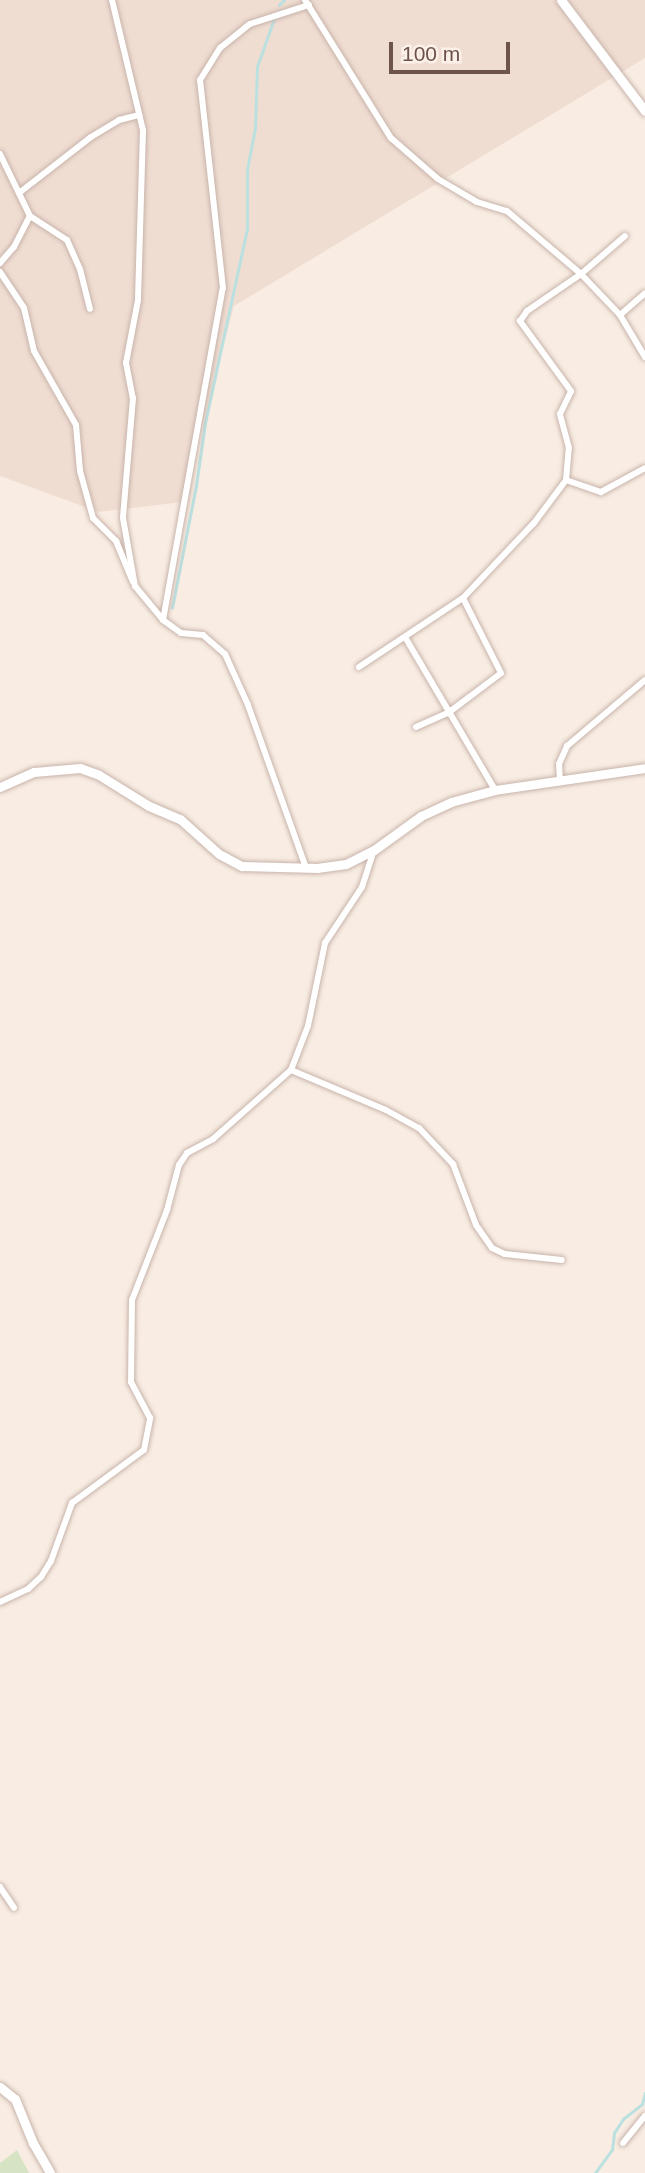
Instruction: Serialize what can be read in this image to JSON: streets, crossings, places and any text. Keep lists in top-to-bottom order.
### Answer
{
  "scale_bar": "100 m"
}
